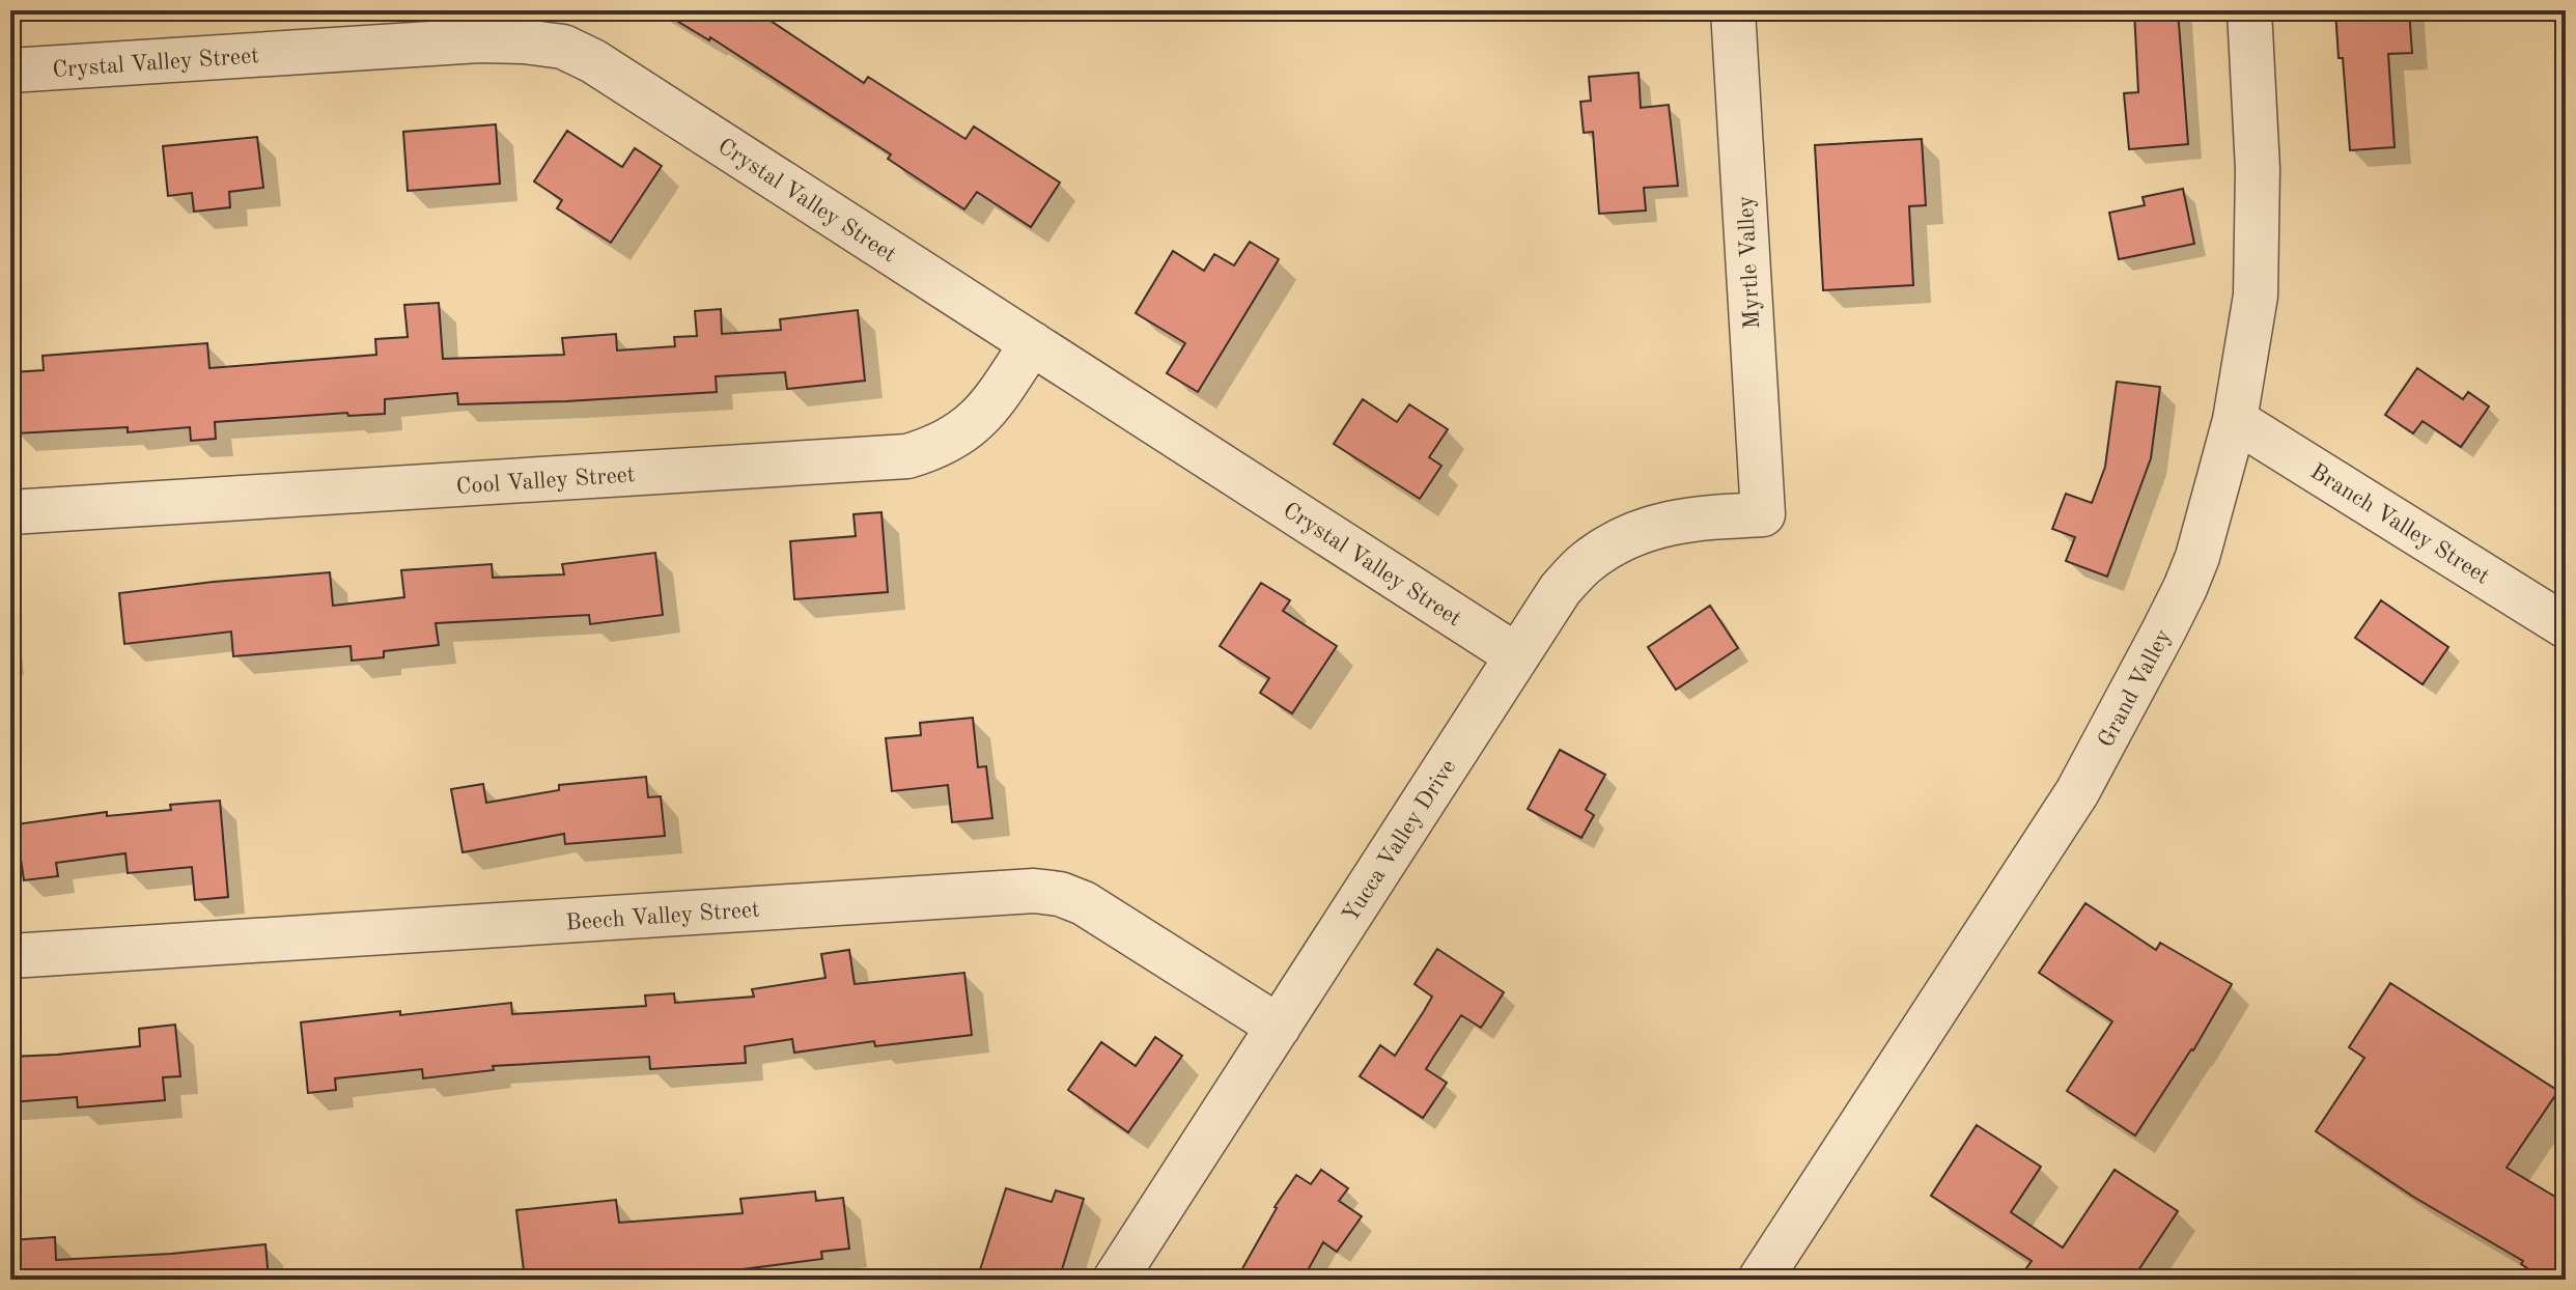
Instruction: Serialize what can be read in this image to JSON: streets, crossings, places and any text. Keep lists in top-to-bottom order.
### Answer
{
  "streets": {
    "street": [
      "Crystal Valley Street",
      "Myrtle Valley",
      "Cool Valley Street",
      "Branch Valley Street",
      "Grand Valley",
      "Yucca Valley Drive",
      "Beech Valley Street"
    ]
  },
  "crossings": [
    ["Crystal Valley Street", "Cool Valley Street"],
    ["Crystal Valley Street", "Yucca Valley Drive"],
    ["Myrtle Valley", "Yucca Valley Drive"],
    ["Branch Valley Street", "Grand Valley"],
    ["Yucca Valley Drive", "Beech Valley Street"]
  ]
}
